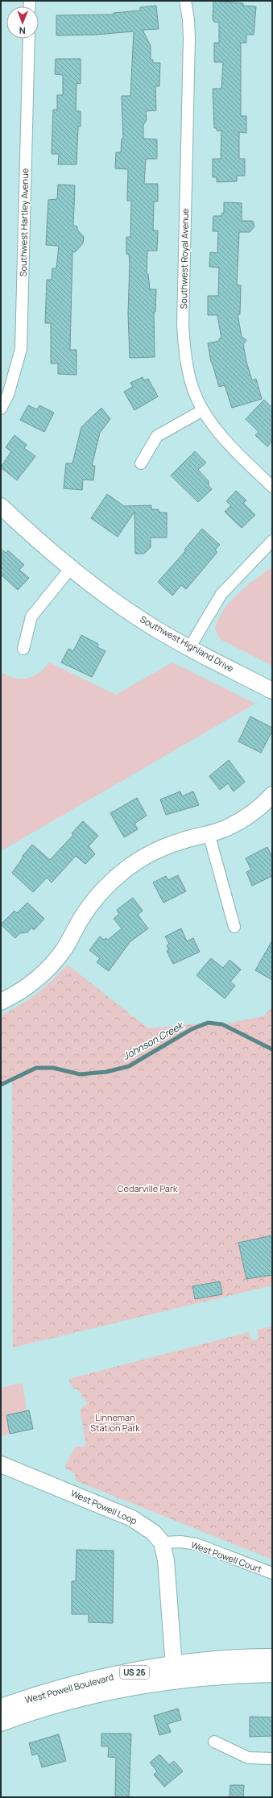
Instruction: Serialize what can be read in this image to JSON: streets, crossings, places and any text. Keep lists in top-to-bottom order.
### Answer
{
  "streets": {
    "main road": ["US 26", "West Powell Boulevard"],
    "street": [
      "Southwest Hartley Avenue",
      "Southwest Royal Avenue",
      "Southwest Highland Drive",
      "West Powell Loop",
      "West Powell Court"
    ]
  },
  "crossings": [
    ["West Powell Loop", "West Powell Court"],
    ["West Powell Loop", "West Powell Boulevard"]
  ],
  "water": ["Johnson Creek"],
  "parks": ["Cedarville Park", "Linneman Station Park"],
  "north": "bottom"
}
